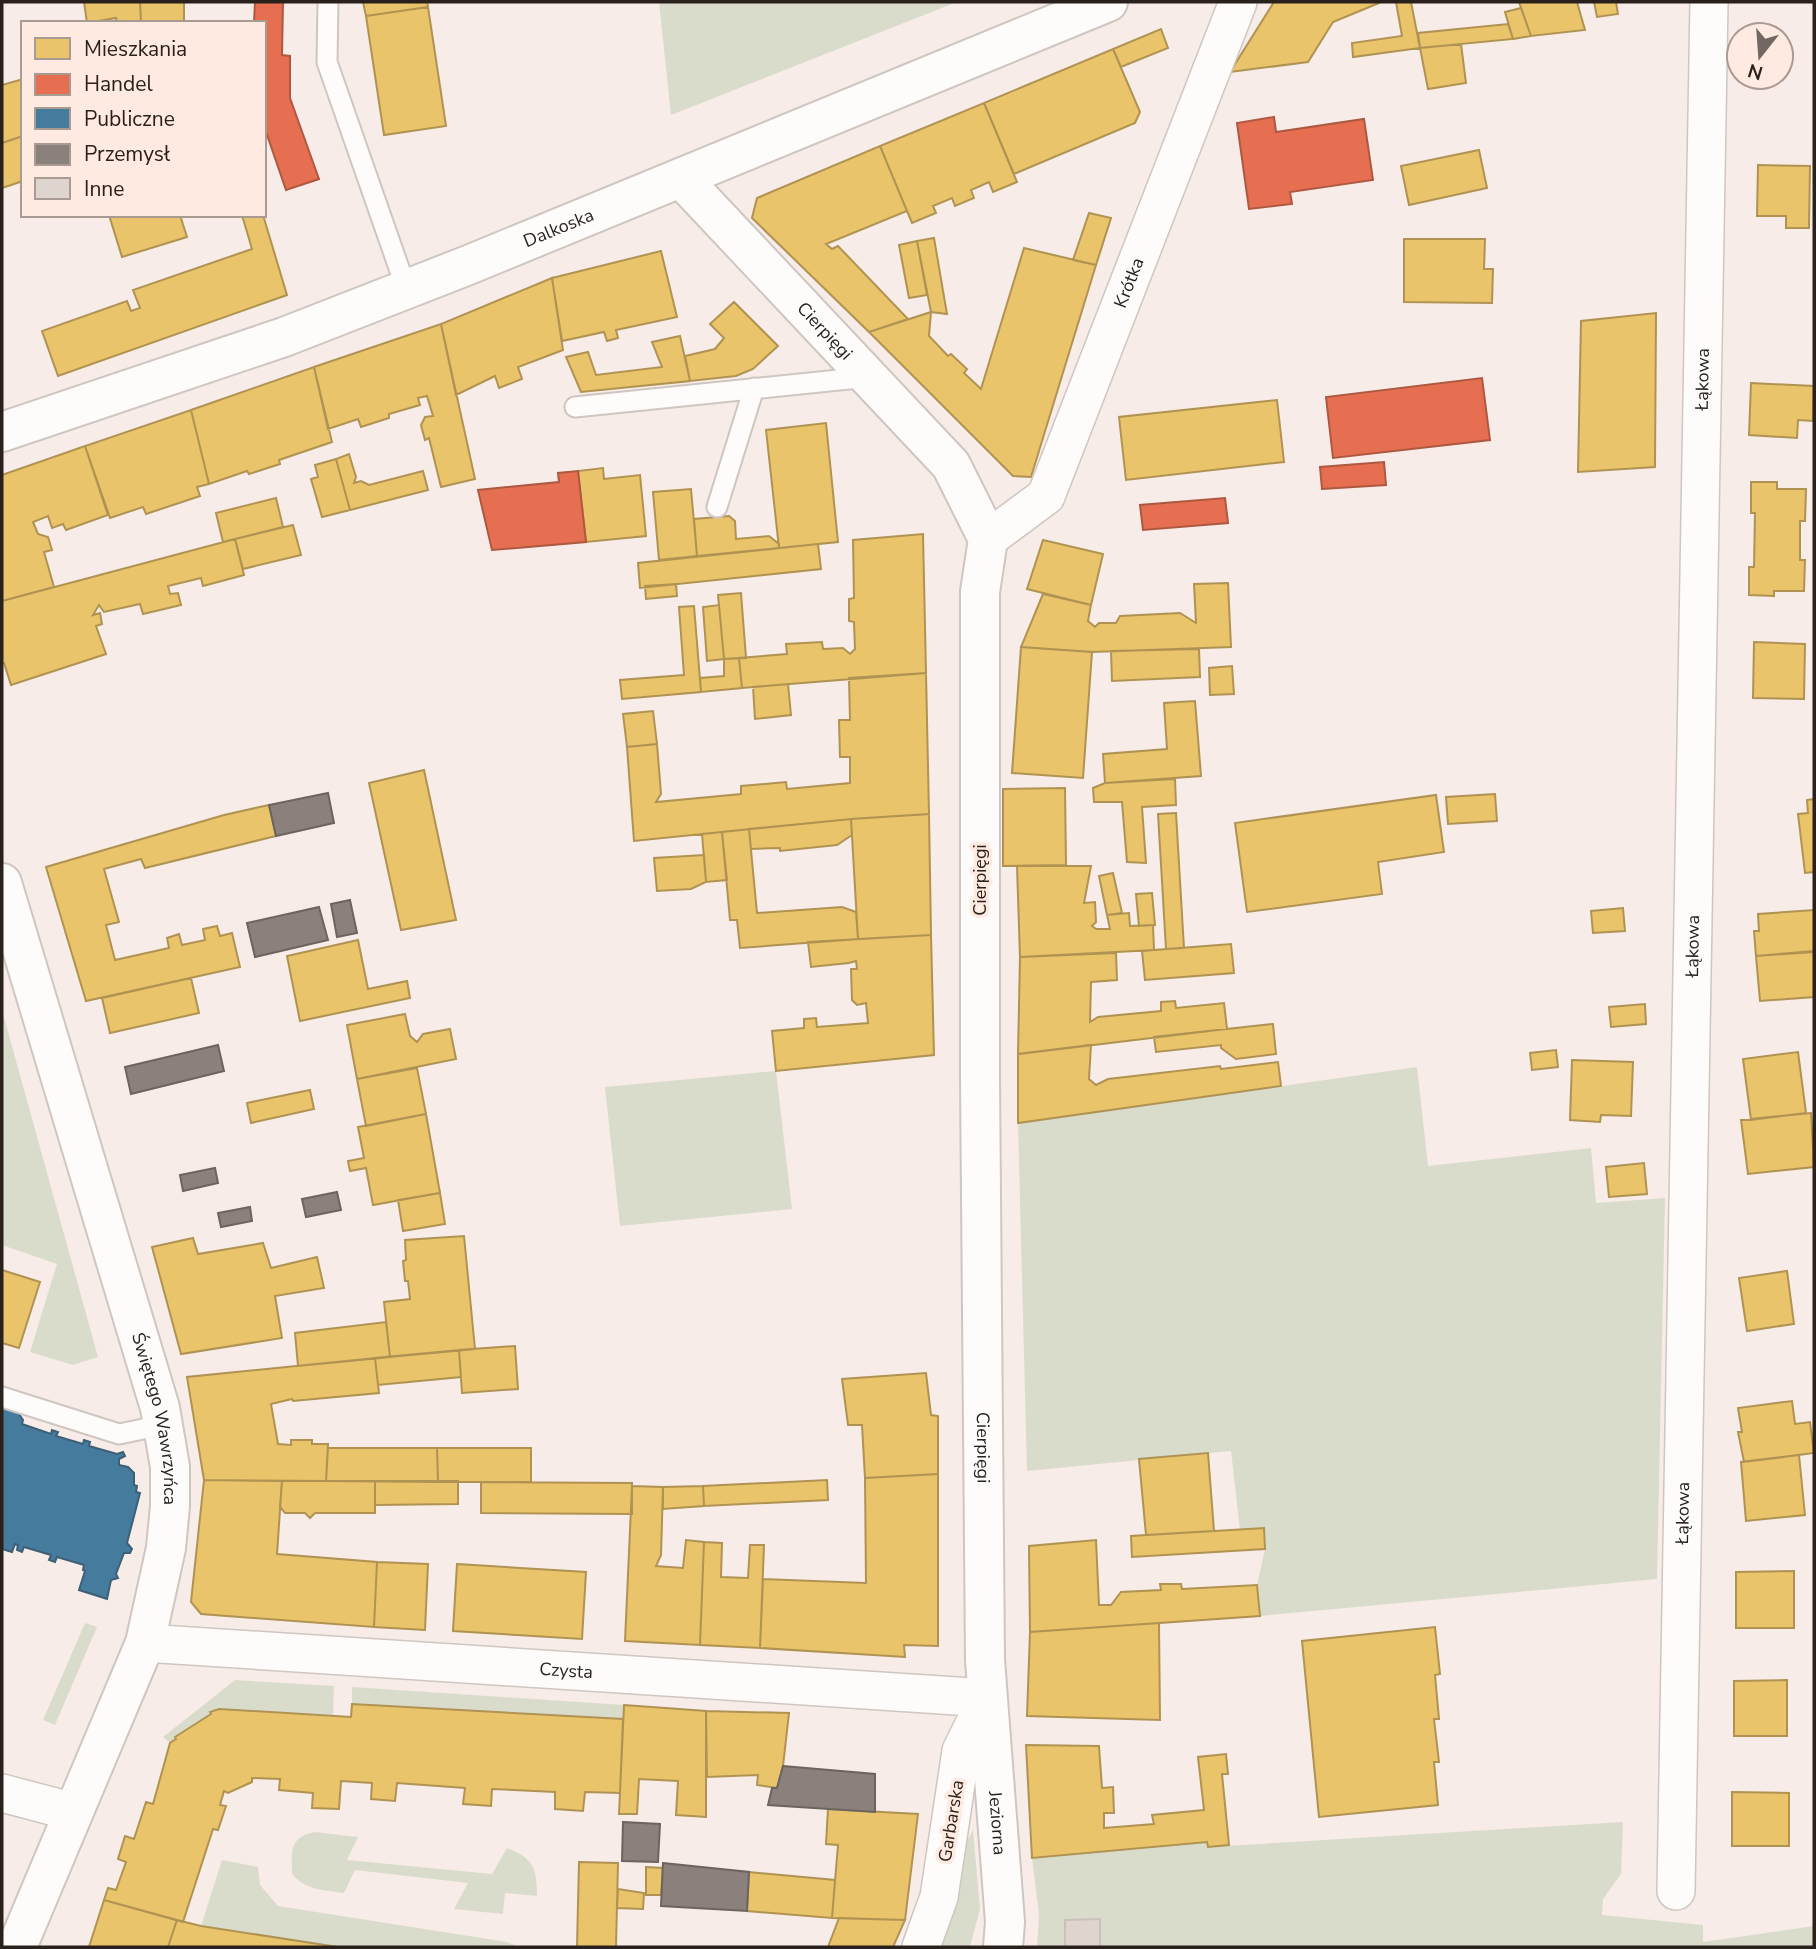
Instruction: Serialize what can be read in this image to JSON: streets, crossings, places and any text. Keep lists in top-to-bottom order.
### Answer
{
  "streets": {
    "street": [
      "Dalkoska",
      "Krótka",
      "Cierpięgi",
      "Łąkowa",
      "Świętego Wawrzyńca",
      "Czysta",
      "Garbarska",
      "Jeziorna"
    ]
  },
  "crossings": [
    ["Dalkoska", "Cierpięgi"],
    ["Krótka", "Cierpięgi"],
    ["Cierpięgi", "Czysta"],
    ["Cierpięgi", "Garbarska"],
    ["Cierpięgi", "Jeziorna"],
    ["Świętego Wawrzyńca", "Czysta"],
    ["Czysta", "Garbarska"],
    ["Czysta", "Jeziorna"],
    ["Garbarska", "Jeziorna"]
  ],
  "legend": [
    "Mieszkania",
    "Handel",
    "Publiczne",
    "Przemysł",
    "Inne"
  ],
  "north": "bottom"
}
